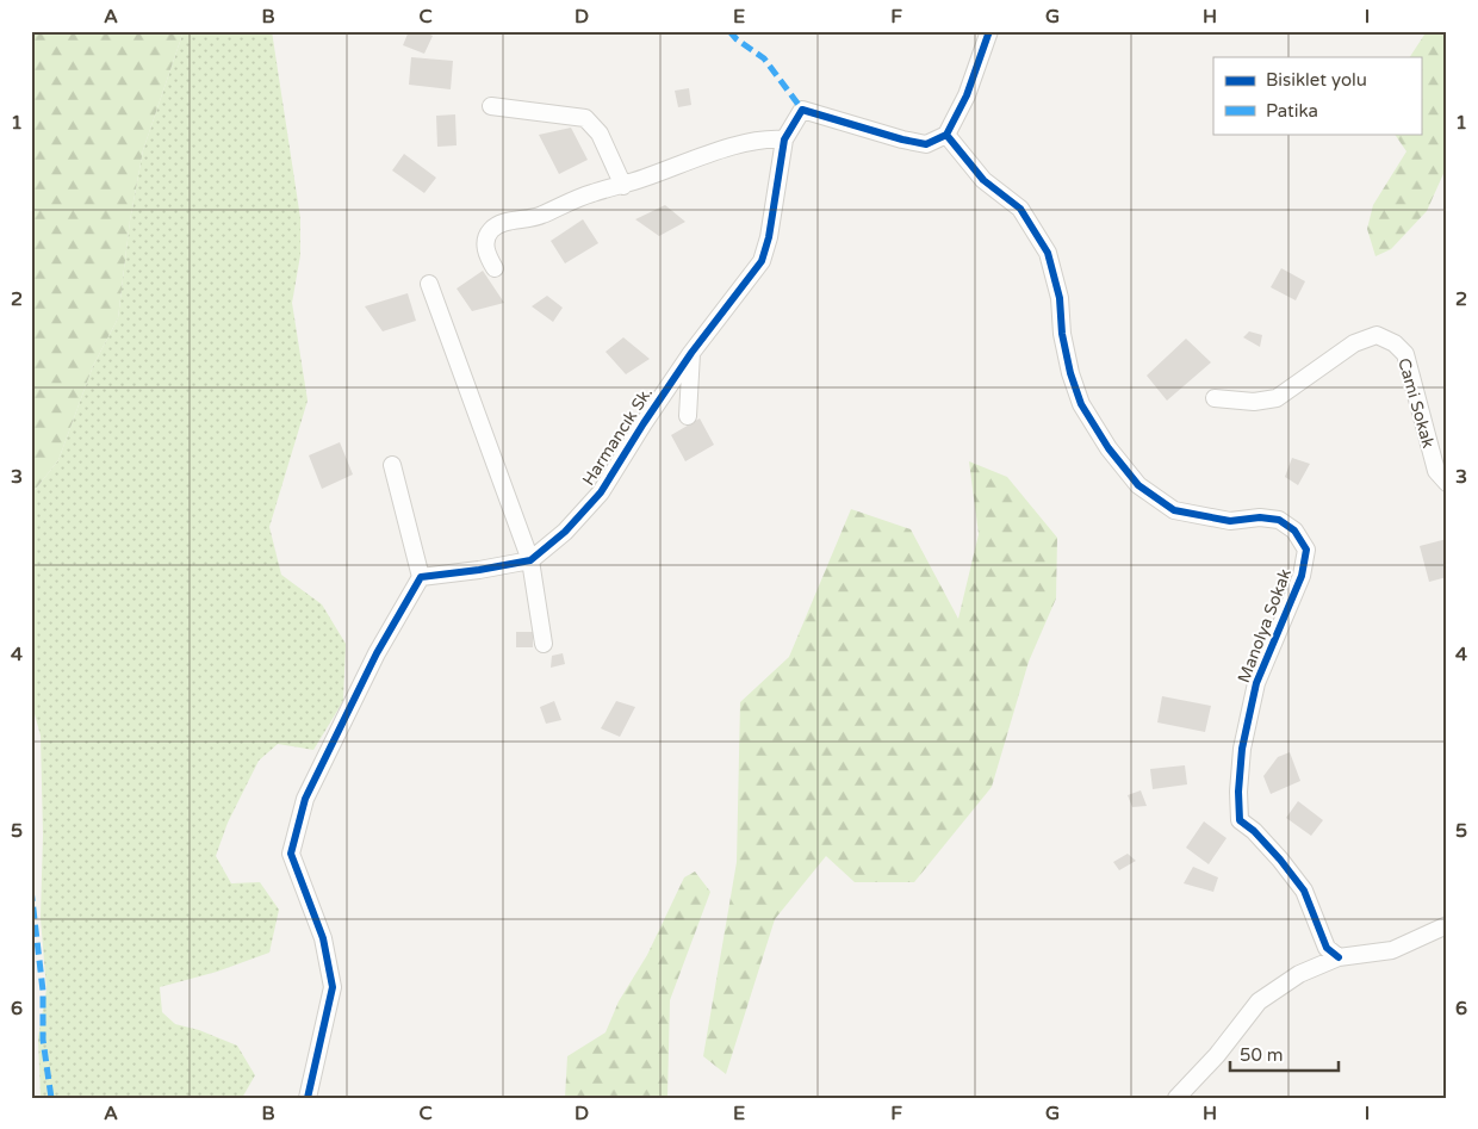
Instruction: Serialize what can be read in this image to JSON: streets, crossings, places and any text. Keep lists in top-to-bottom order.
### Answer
{
  "streets": {
    "street": ["Cami Sokak", "Harmancık Sk.", "Manolya Sokak"]
  },
  "crossings": [
    ["Harmancık Sk.", "Manolya Sokak"]
  ],
  "legend": ["Bisiklet yolu", "Patika"],
  "scale_bar": "50 m",
  "grid": {
    "columns": [
      "A",
      "B",
      "C",
      "D",
      "E",
      "F",
      "G",
      "H",
      "I"
    ],
    "rows": [
      "1",
      "2",
      "3",
      "4",
      "5",
      "6"
    ]
  }
}
